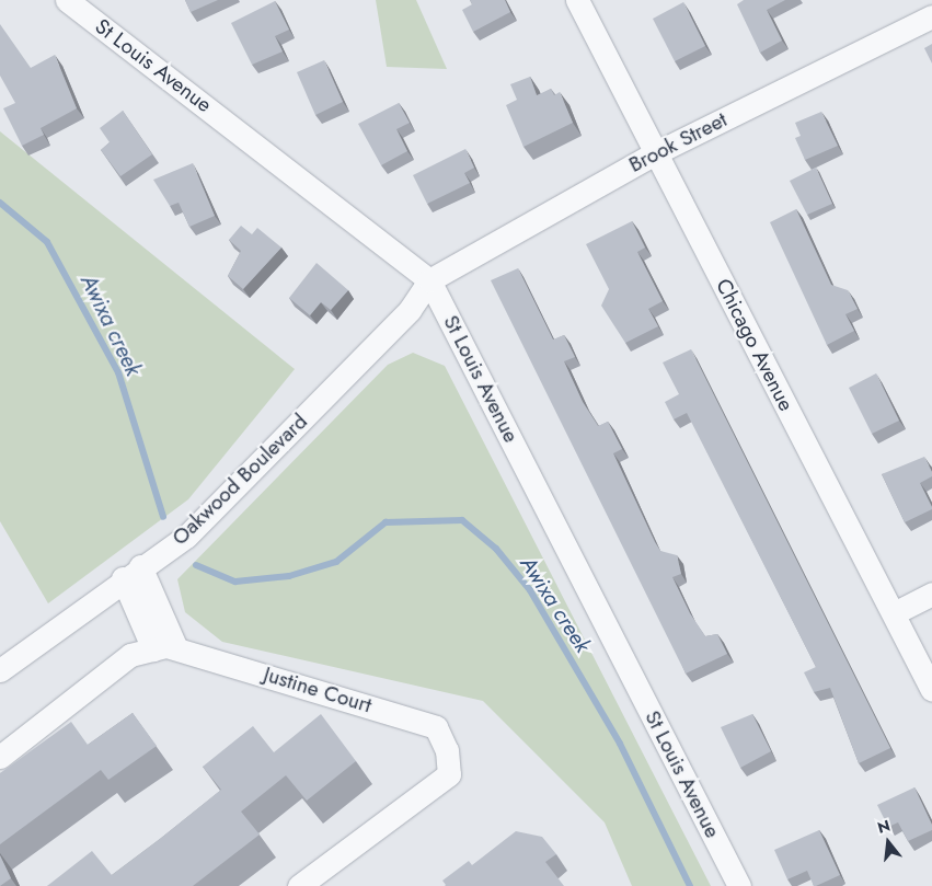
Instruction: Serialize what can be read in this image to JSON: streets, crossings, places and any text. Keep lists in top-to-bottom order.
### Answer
{
  "streets": {
    "street": [
      "St Louis Avenue",
      "Brook Street",
      "Chicago Avenue",
      "Oakwood Boulevard",
      "Justine Court"
    ]
  },
  "crossings": [
    ["St Louis Avenue", "Brook Street"],
    ["St Louis Avenue", "Oakwood Boulevard"],
    ["Brook Street", "Chicago Avenue"],
    ["Brook Street", "Oakwood Boulevard"]
  ],
  "water": ["Awixa creek"],
  "north": "top"
}
